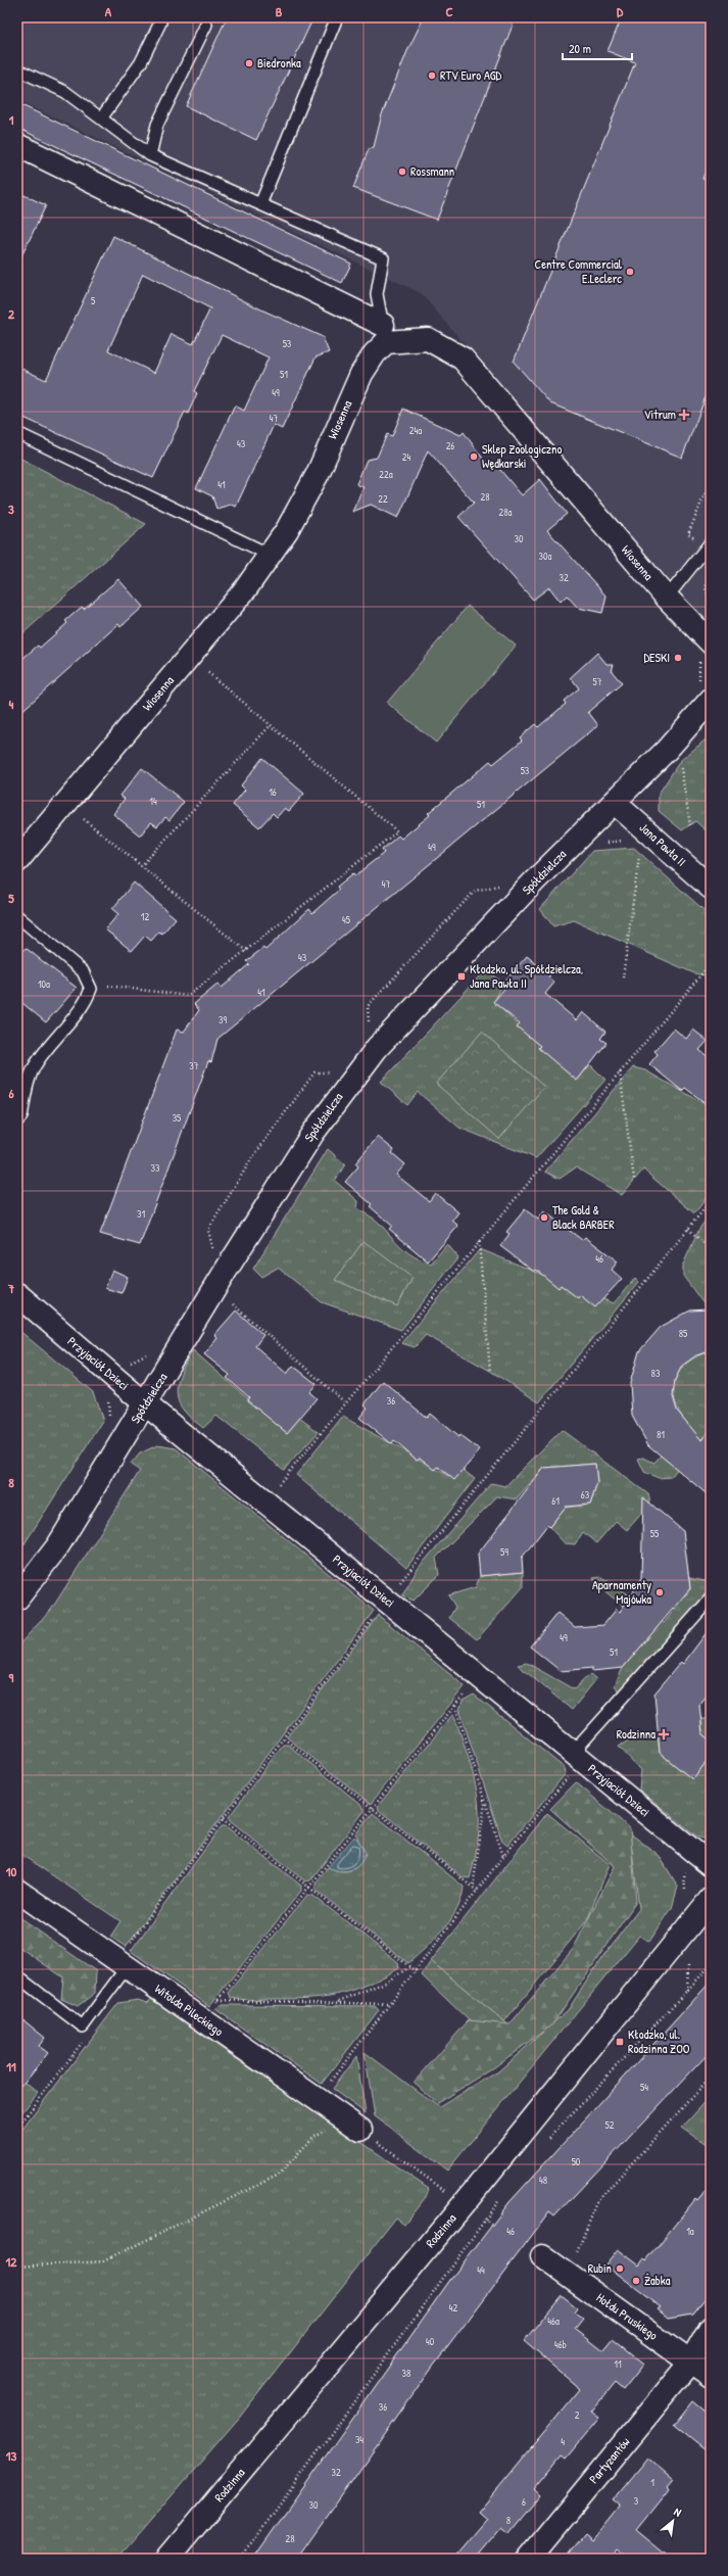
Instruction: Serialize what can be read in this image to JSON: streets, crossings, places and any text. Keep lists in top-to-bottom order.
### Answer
{
  "streets": {
    "street": [
      "Wiosenna",
      "Jana Pawła II",
      "Spółdzielcza",
      "Przyjaciół Dzieci",
      "Witolda Pileckiego",
      "Rodzinna",
      "Hołdu Pruskiego",
      "Partyzantów"
    ]
  },
  "crossings": [
    ["Jana Pawła II", "Spółdzielcza"],
    ["Spółdzielcza", "Przyjaciół Dzieci"],
    ["Hołdu Pruskiego", "Partyzantów"]
  ],
  "places": {
    "other": [
      "Biedronka",
      "RTV Euro AGD",
      "Rossmann",
      "Centre Commercial E.Leclerc",
      "Sklep Zoologiczno Wędkarski",
      "DESKI",
      "The Gold & Black BARBER",
      "Aparnamenty Majówka",
      "Rubin",
      "Żabka"
    ],
    "health": ["Vitrum", "Rodzinna"],
    "transit": ["Kłodzko, ul. Spółdzielcza, Jana Pawła II", "Kłodzko, ul. Rodzinna ZOO"]
  },
  "house_numbers": [
    "5",
    "53",
    "51",
    "49",
    "47",
    "24a",
    "43",
    "26",
    "24",
    "22a",
    "41",
    "28",
    "22",
    "28a",
    "30",
    "30a",
    "32",
    "57",
    "53",
    "16",
    "14",
    "51",
    "49",
    "47",
    "12",
    "45",
    "43",
    "10a",
    "41",
    "39",
    "37",
    "35",
    "33",
    "31",
    "46",
    "85",
    "83",
    "36",
    "81",
    "63",
    "61",
    "55",
    "59",
    "49",
    "51",
    "54",
    "52",
    "50",
    "48",
    "46",
    "1a",
    "44",
    "42",
    "46a",
    "40",
    "46b",
    "11",
    "38",
    "36",
    "2",
    "34",
    "4",
    "32",
    "1",
    "3",
    "6",
    "30",
    "8",
    "28"
  ],
  "scale_bar": "20 m",
  "north": "top right",
  "grid": {
    "columns": [
      "A",
      "B",
      "C",
      "D"
    ],
    "rows": [
      "1",
      "2",
      "3",
      "4",
      "5",
      "6",
      "7",
      "8",
      "9",
      "10",
      "11",
      "12",
      "13"
    ]
  }
}
